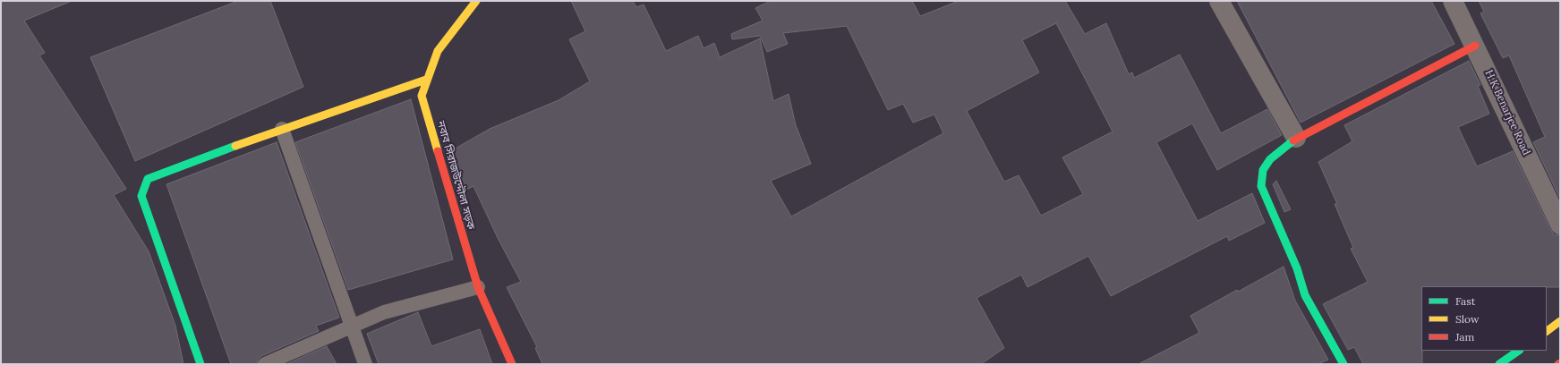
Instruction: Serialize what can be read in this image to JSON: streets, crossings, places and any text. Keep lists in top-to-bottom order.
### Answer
{
  "streets": {
    "street": ["H.K Benarjee Road", "নবাব সিরাজউদ্দৌলা সড়ক"]
  },
  "legend": ["Fast", "Slow", "Jam"]
}
